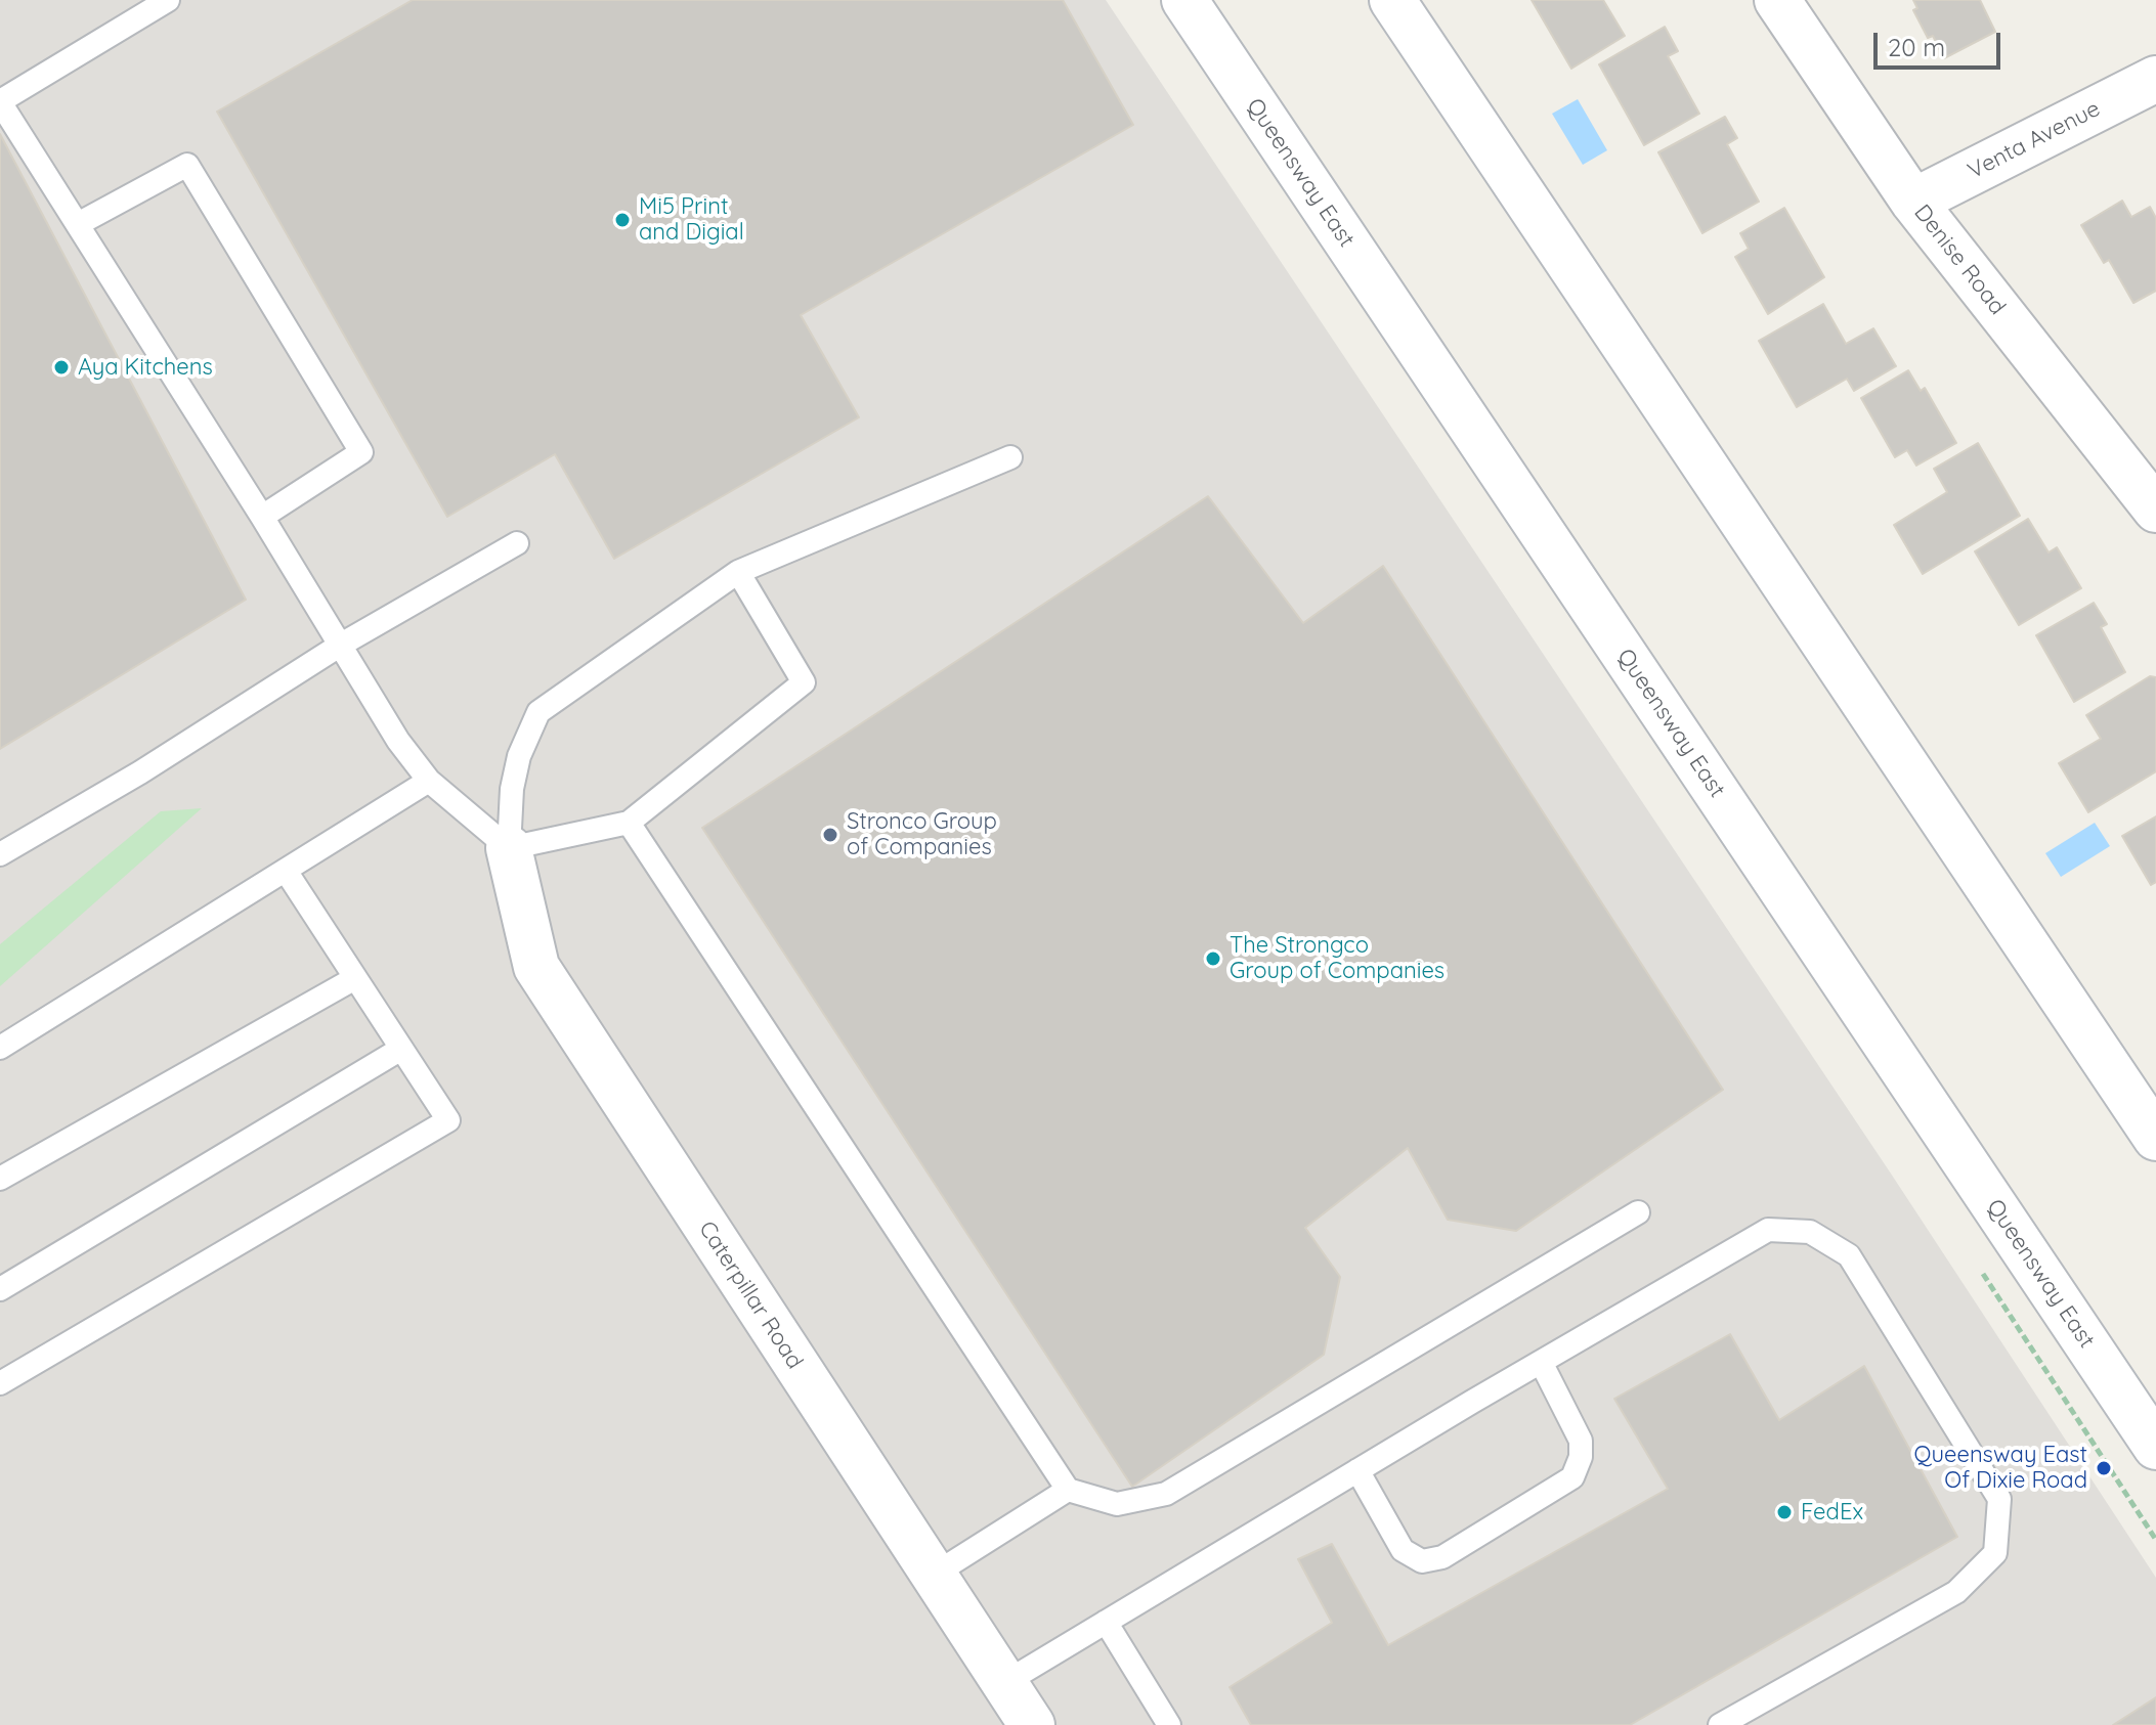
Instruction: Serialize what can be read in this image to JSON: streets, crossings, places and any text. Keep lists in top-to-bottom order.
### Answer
{
  "streets": {
    "main road": [
      "Venta Avenue",
      "Queensway East",
      "Denise Road",
      "Caterpillar Road"
    ]
  },
  "crossings": [
    ["Venta Avenue", "Denise Road"]
  ],
  "places": [
    "Mi5 Print and Digial",
    "Aya Kitchens",
    "Stronco Group of Companies",
    "The Strongco Group of Companies",
    "Queensway East Of Dixie Road",
    "FedEx"
  ],
  "scale_bar": "20 m"
}
